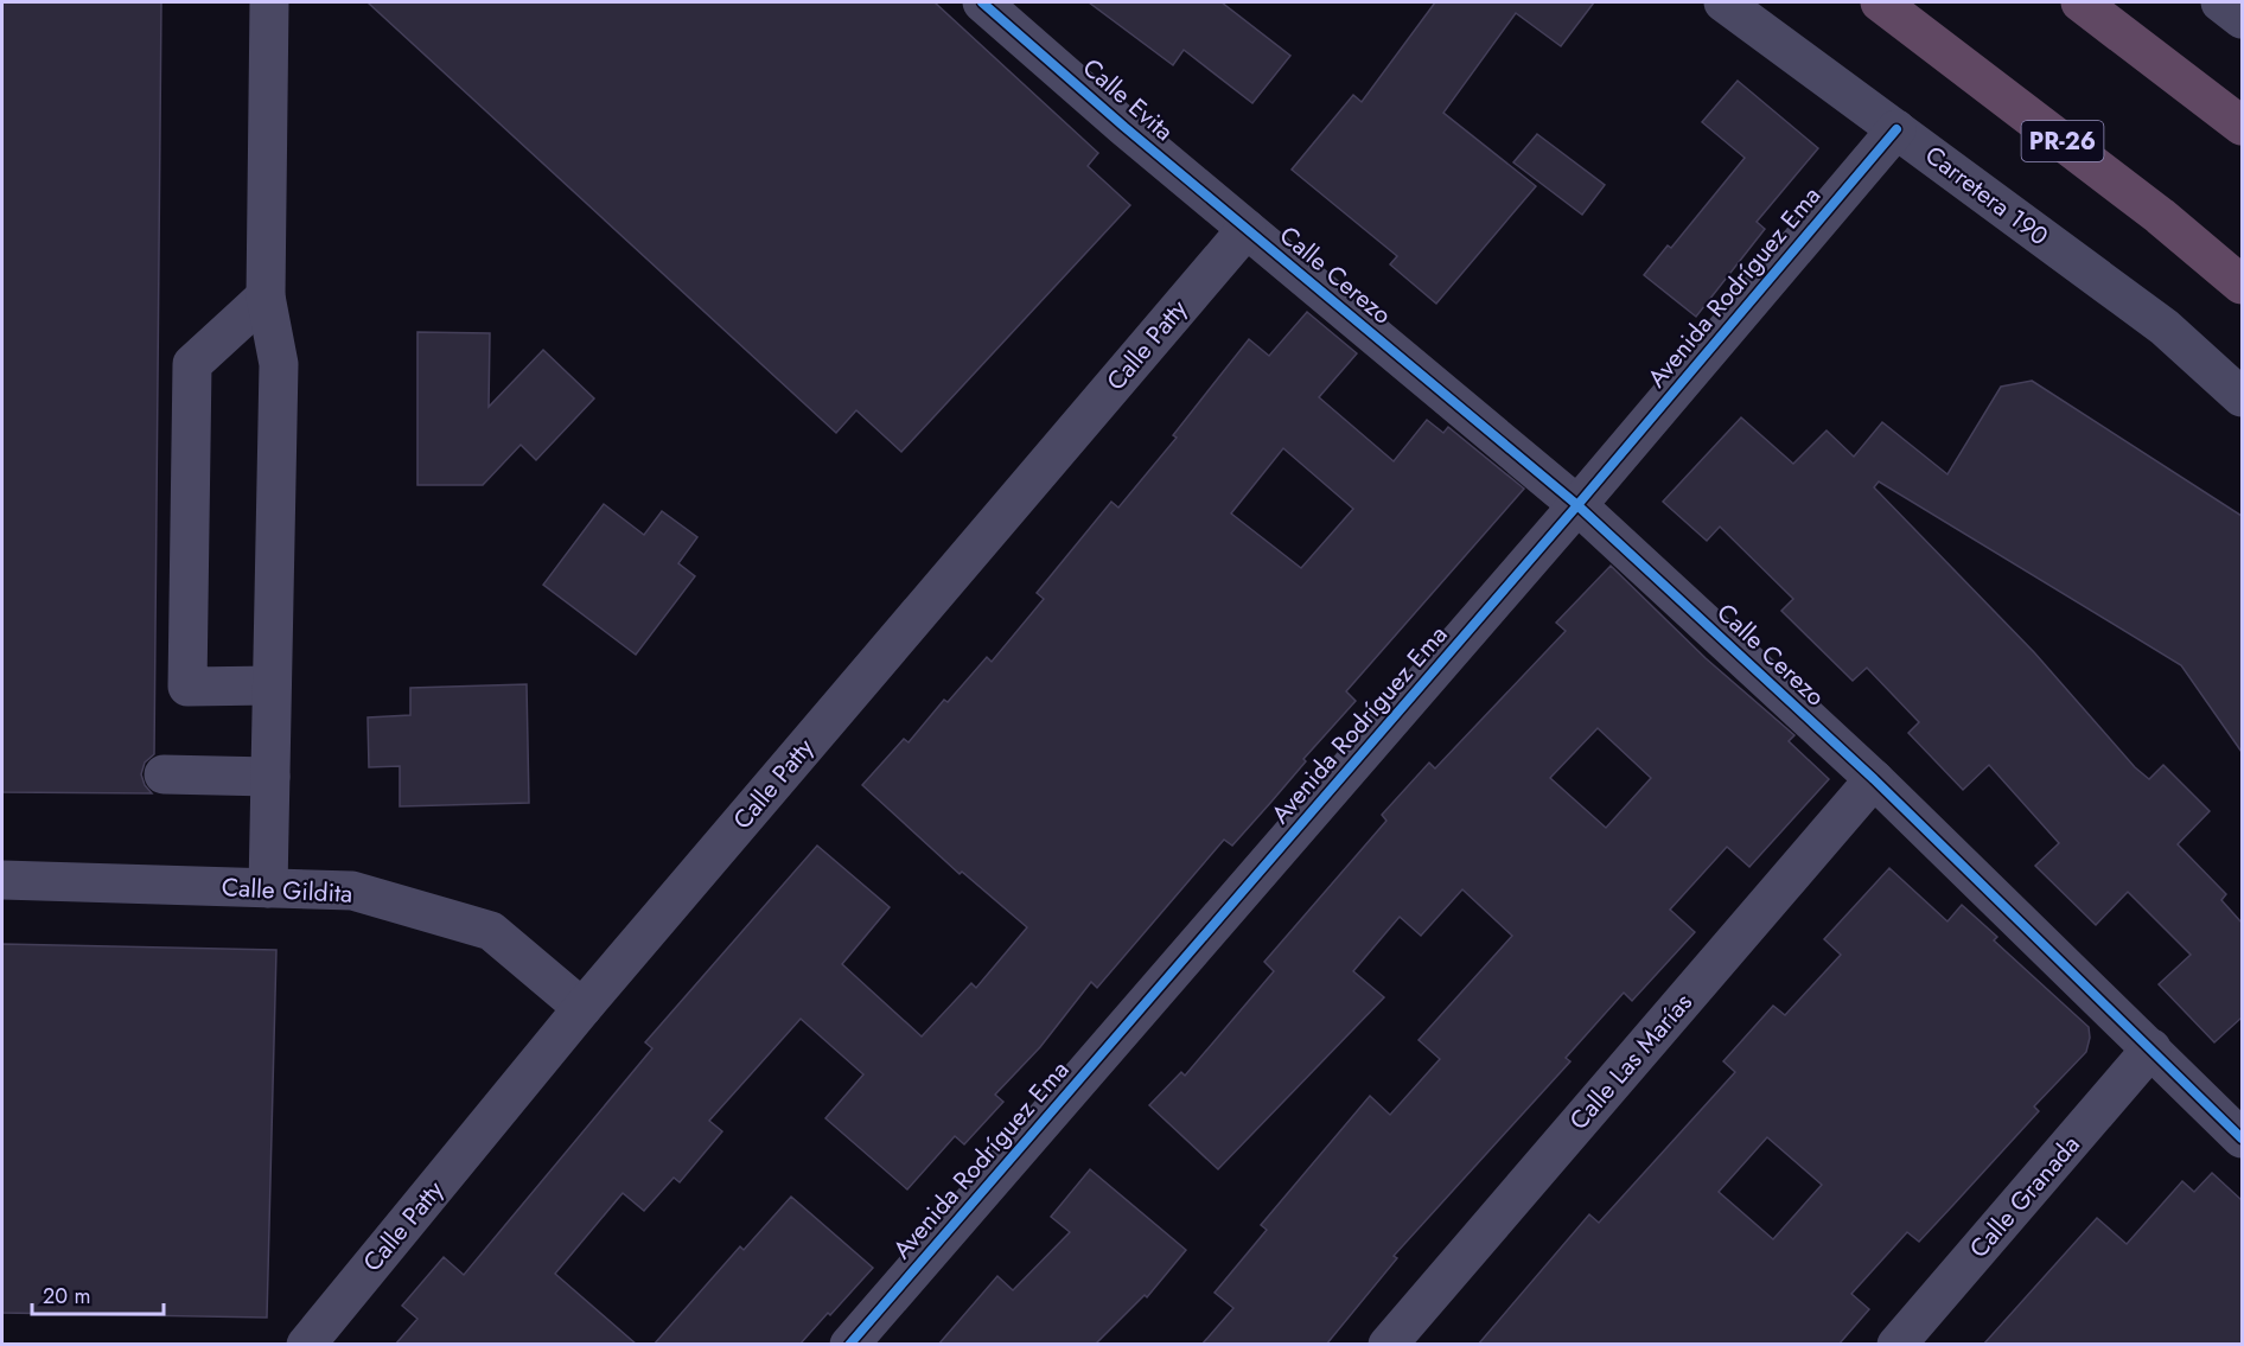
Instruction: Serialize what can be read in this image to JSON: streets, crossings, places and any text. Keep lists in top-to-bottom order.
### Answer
{
  "streets": {
    "highway": ["PR-26"],
    "street": [
      "Calle Evita",
      "Carretera 190",
      "Calle Cerezo",
      "Avenida Rodríguez Ema",
      "Calle Patty",
      "Calle Gildita",
      "Calle Las Marías",
      "Calle Granada"
    ]
  },
  "crossings": [
    ["Calle Evita", "Calle Cerezo"],
    ["Calle Evita", "Calle Patty"],
    ["Carretera 190", "Avenida Rodríguez Ema"],
    ["Calle Cerezo", "Avenida Rodríguez Ema"],
    ["Calle Cerezo", "Calle Patty"],
    ["Calle Cerezo", "Calle Las Marías"],
    ["Calle Cerezo", "Calle Granada"],
    ["Calle Patty", "Calle Gildita"]
  ],
  "scale_bar": "20 m"
}
